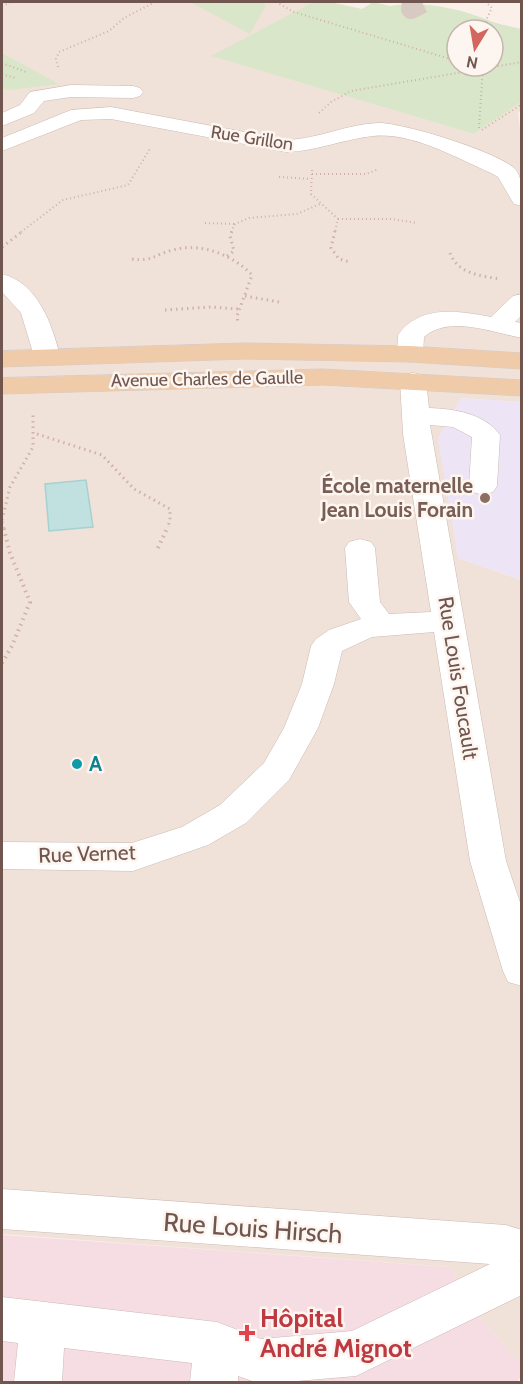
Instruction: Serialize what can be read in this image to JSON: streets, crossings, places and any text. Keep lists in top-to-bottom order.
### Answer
{
  "streets": {
    "main road": ["Avenue Charles de Gaulle"],
    "street": [
      "Rue Grillon",
      "Rue Louis Foucault",
      "Rue Vernet",
      "Rue Louis Hirsch"
    ]
  },
  "crossings": [
    ["Avenue Charles de Gaulle", "Rue Louis Foucault"],
    ["Rue Louis Foucault", "Rue Vernet"]
  ],
  "places": {
    "other": ["École maternelle Jean Louis Forain", "A"],
    "health": ["Hôpital André Mignot"]
  },
  "north": "bottom"
}
